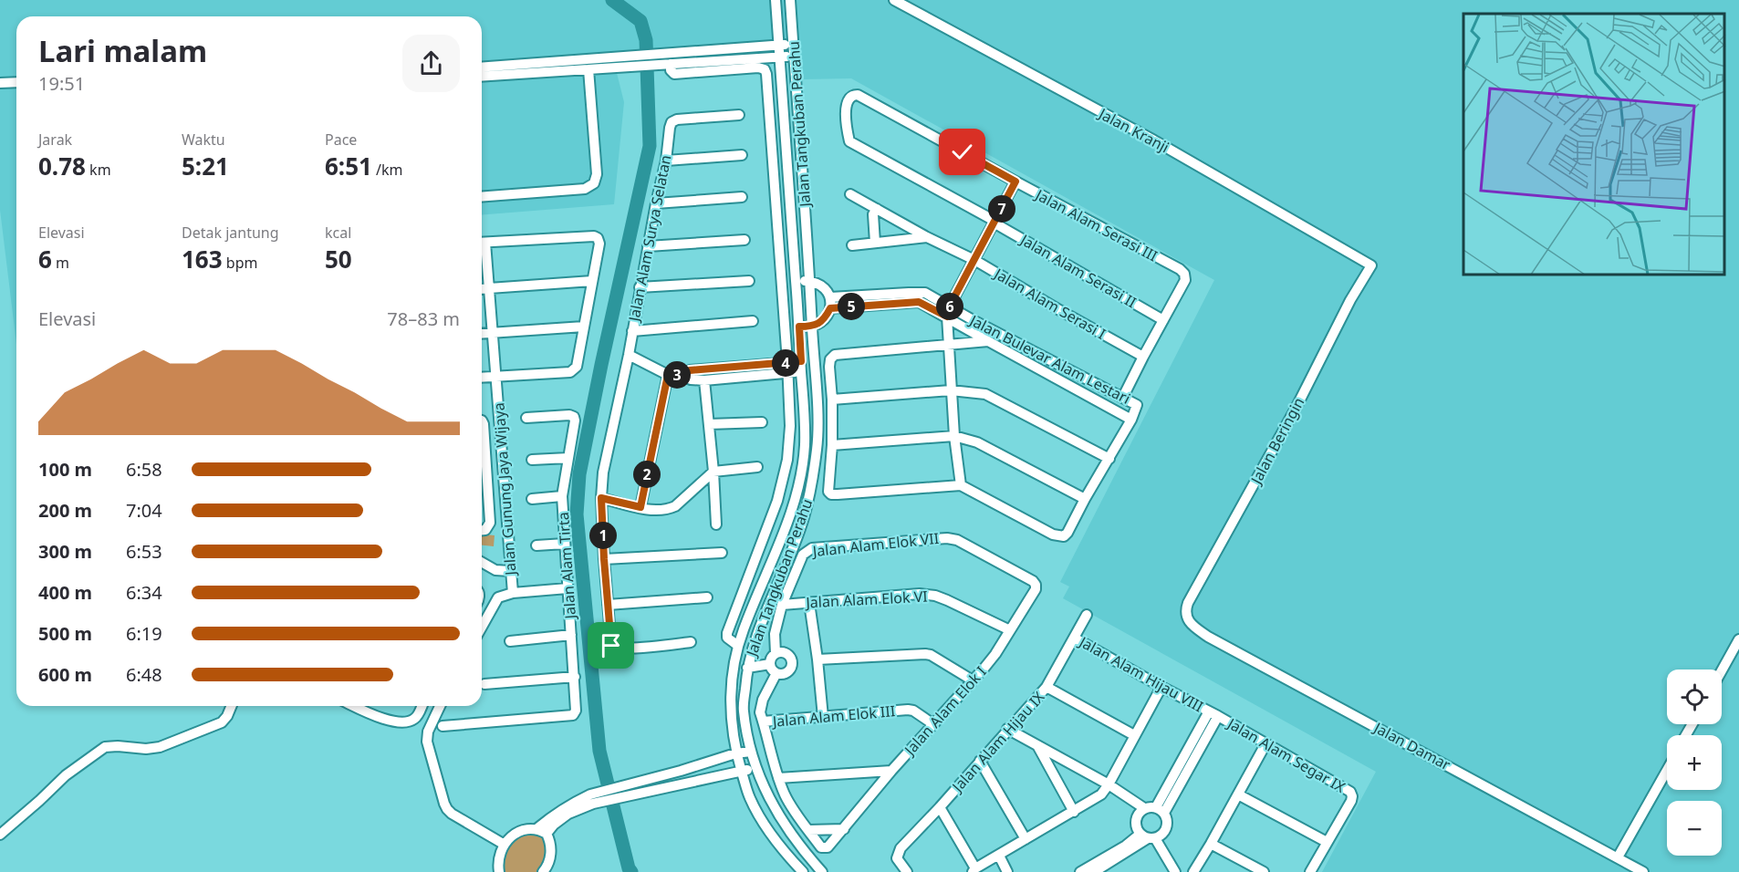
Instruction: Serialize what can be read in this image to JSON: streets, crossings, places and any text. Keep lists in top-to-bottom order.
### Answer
{
  "streets": {
    "street": [
      "Jalan Tangkuban Perahu",
      "Jalan Kranji",
      "Jalan Alam Serasi III",
      "Jalan Alam Surya Selatan",
      "Jalan Alam Serasi II",
      "Jalan Alam Serasi I",
      "Jalan Bulevar Alam Lestari",
      "Jalan Beringin",
      "Jalan Gunung Jaya Wijaya",
      "Jalan Alam Elok VII",
      "Jalan Alam Tirta",
      "Jalan Alam Elok VI",
      "Jalan Alam Hijau VIII",
      "Jalan Alam Elok I",
      "Jalan Alam Elok III",
      "Jalan Alam Hijau IX",
      "Jalan Damar",
      "Jalan Alam Segar IX"
    ]
  },
  "crossings": [
    ["Jalan Kranji", "Jalan Beringin"],
    ["Jalan Alam Serasi III", "Jalan Alam Serasi II"],
    ["Jalan Alam Serasi III", "Jalan Alam Serasi I"],
    ["Jalan Alam Serasi III", "Jalan Bulevar Alam Lestari"],
    ["Jalan Beringin", "Jalan Damar"],
    ["Jalan Alam Elok VII", "Jalan Alam Elok VI"],
    ["Jalan Alam Elok VII", "Jalan Alam Elok I"],
    ["Jalan Alam Elok VI", "Jalan Alam Elok I"],
    ["Jalan Alam Hijau VIII", "Jalan Alam Hijau IX"],
    ["Jalan Alam Hijau VIII", "Jalan Alam Segar IX"],
    ["Jalan Alam Elok I", "Jalan Alam Elok III"]
  ],
  "page": {
    "heading": ["Lari malam", "19:51"],
    "stats": [
      ["Jarak", "0.78 km"],
      ["Waktu", "5:21"],
      ["Pace", "6:51 /km"],
      ["Elevasi", "6 m"],
      ["Detak jantung", "163 bpm"],
      ["kcal", "50"]
    ],
    "pins": [
      "7",
      "5",
      "6",
      "4",
      "3",
      "2",
      "1"
    ],
    "chart": ["Elevasi", "78–83 m"],
    "list": [
      {
        "name": "100 m",
        "note": "6:58"
      },
      {
        "name": "200 m",
        "note": "7:04"
      },
      {
        "name": "300 m",
        "note": "6:53"
      },
      {
        "name": "400 m",
        "note": "6:34"
      },
      {
        "name": "500 m",
        "note": "6:19"
      },
      {
        "name": "600 m",
        "note": "6:48"
      }
    ],
    "map_buttons": ["+", "−"]
  }
}
